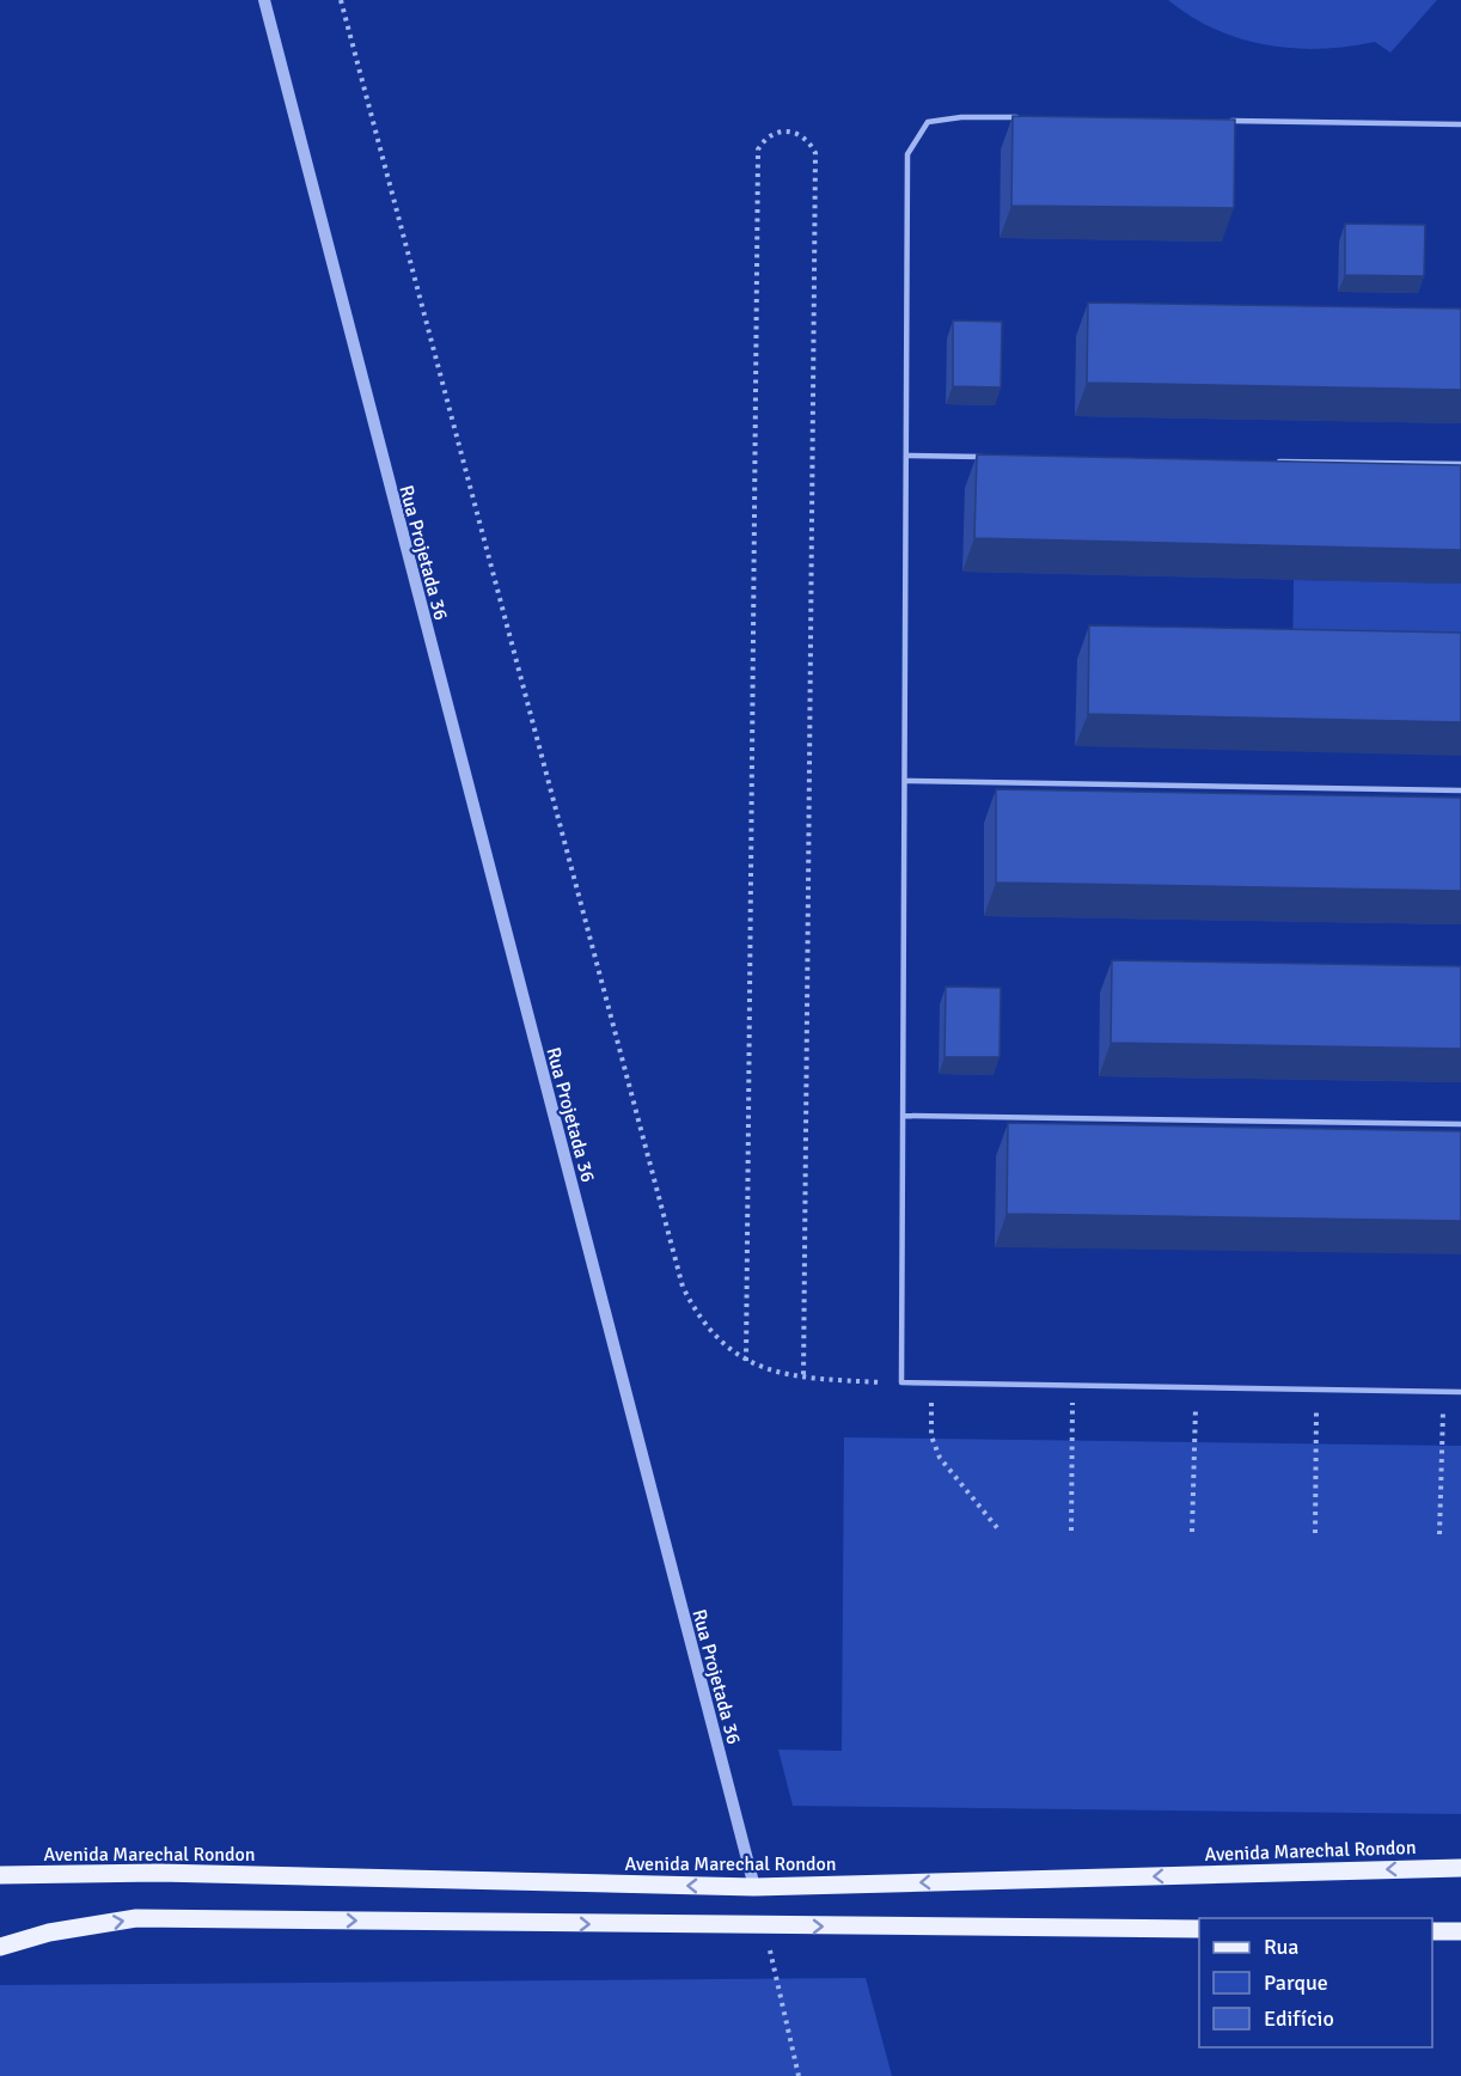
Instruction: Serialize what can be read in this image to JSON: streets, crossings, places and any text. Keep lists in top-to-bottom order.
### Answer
{
  "streets": {
    "main road": ["Avenida Marechal Rondon"],
    "street": ["Rua Projetada 36"]
  },
  "crossings": [
    ["Rua Projetada 36", "Avenida Marechal Rondon"]
  ],
  "legend": ["Rua", "Parque", "Edifício"]
}
